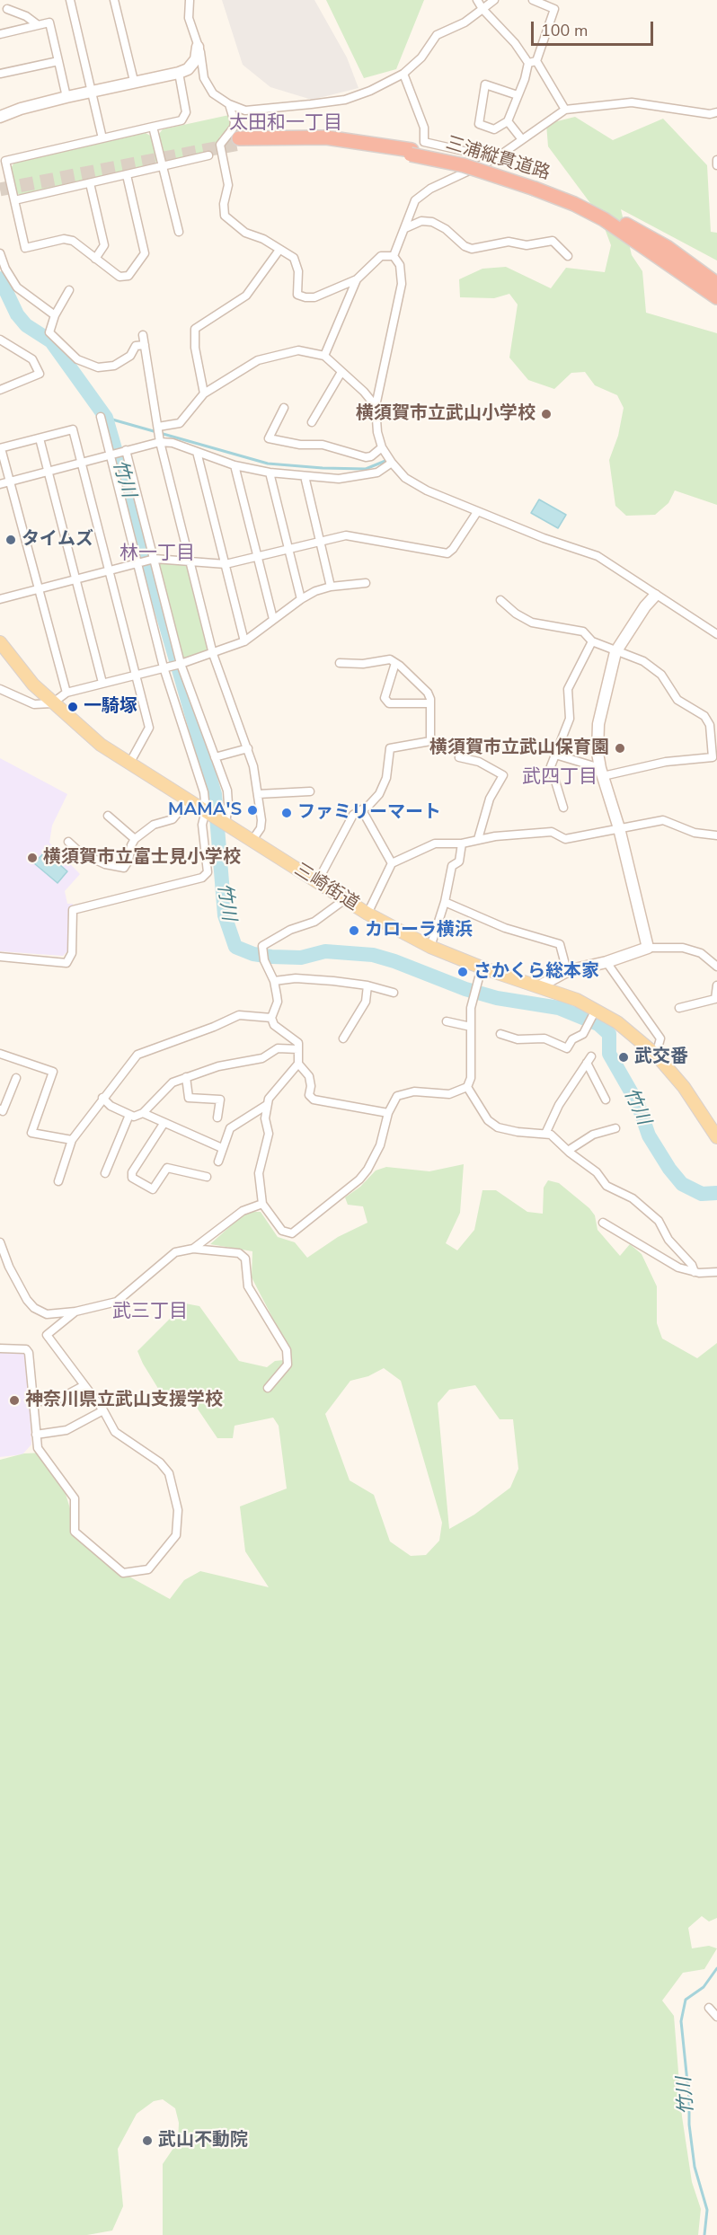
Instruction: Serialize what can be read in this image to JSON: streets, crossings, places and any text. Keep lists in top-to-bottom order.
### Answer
{
  "streets": {
    "highway": ["三浦縦貫道路"],
    "main road": ["三崎街道"]
  },
  "districts": [
    "太田和一丁目",
    "林一丁目",
    "武四丁目",
    "武三丁目"
  ],
  "water": ["竹川"],
  "places": [
    "横須賀市立武山小学校",
    "タイムズ",
    "一騎塚",
    "横須賀市立武山保育園",
    "MAMA'S",
    "ファミリーマート",
    "横須賀市立富士見小学校",
    "カローラ横浜",
    "さかくら総本家",
    "武交番",
    "神奈川県立武山支援学校",
    "武山不動院"
  ],
  "scale_bar": "100 m"
}
